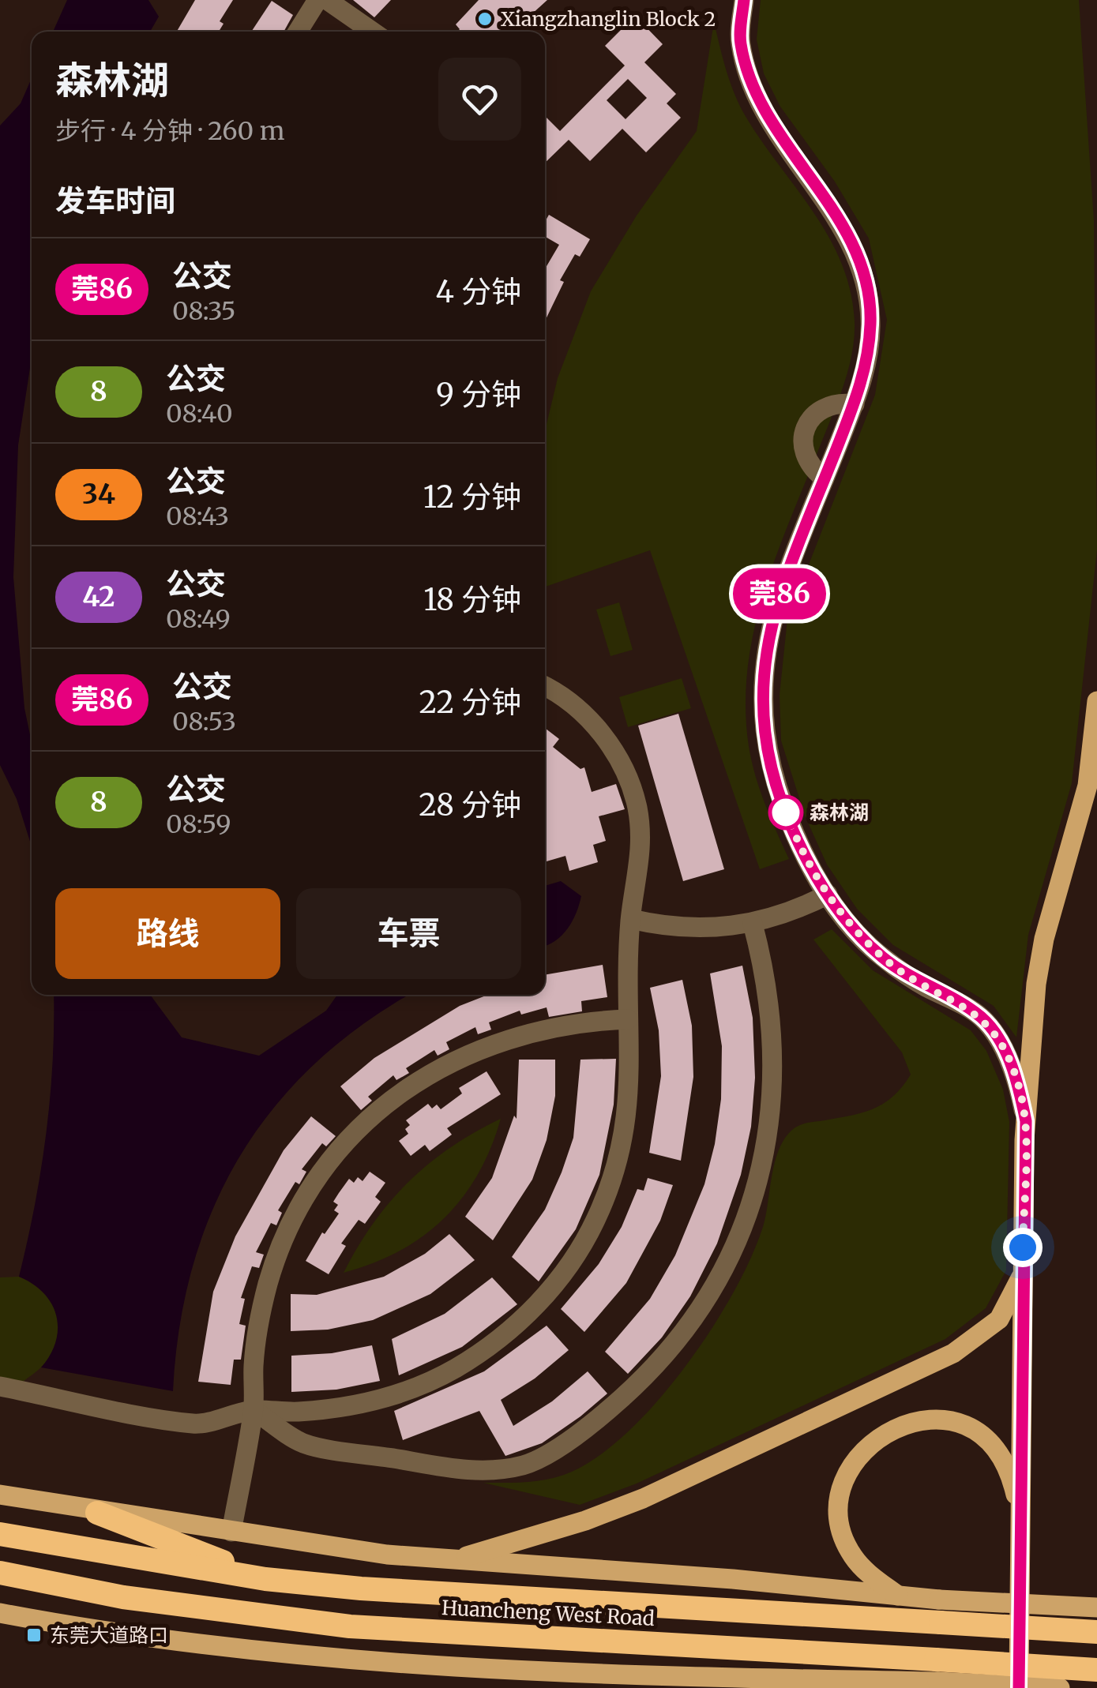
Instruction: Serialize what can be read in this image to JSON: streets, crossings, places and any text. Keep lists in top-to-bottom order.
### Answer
{
  "streets": {
    "highway": ["Huancheng West Road"]
  },
  "places": {
    "other": ["Xiangzhanglin Block 2", "森林湖"],
    "transit": ["东莞大道路口"]
  },
  "lines": ["bus line 莞86"],
  "page": {
    "on_map": "莞86",
    "heading": [
      ["森林湖", "步行 · 4 分钟 · 260 m"],
      "发车时间"
    ],
    "list": [
      {
        "mark": "莞86",
        "name": "公交",
        "note": "08:35",
        "value": "4 分钟"
      },
      {
        "mark": "8",
        "name": "公交",
        "note": "08:40",
        "value": "9 分钟"
      },
      {
        "mark": "34",
        "name": "公交",
        "note": "08:43",
        "value": "12 分钟"
      },
      {
        "mark": "42",
        "name": "公交",
        "note": "08:49",
        "value": "18 分钟"
      },
      {
        "mark": "莞86",
        "name": "公交",
        "note": "08:53",
        "value": "22 分钟"
      },
      {
        "mark": "8",
        "name": "公交",
        "note": "08:59",
        "value": "28 分钟"
      }
    ],
    "buttons": ["路线", "车票"]
  }
}
